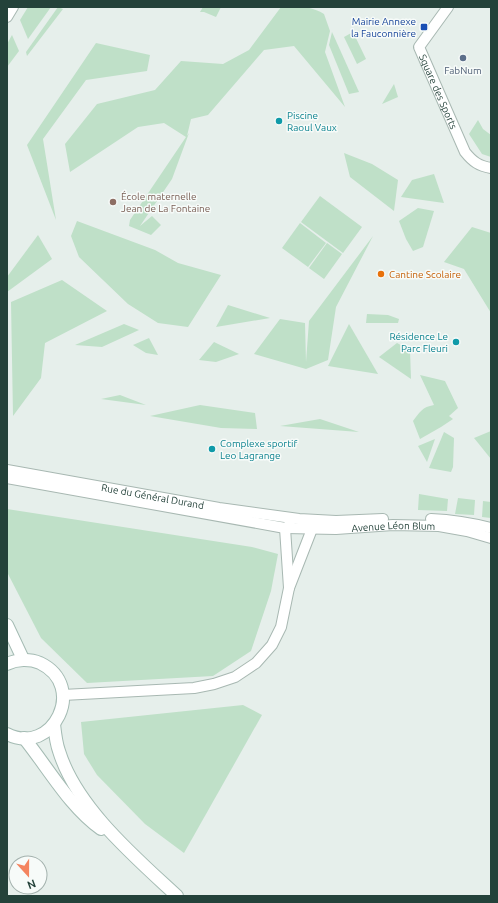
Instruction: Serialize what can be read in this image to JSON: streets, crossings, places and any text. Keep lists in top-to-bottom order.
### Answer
{
  "streets": {
    "street": ["Square des Sports", "Rue du Général Durand", "Avenue Léon Blum"]
  },
  "crossings": [
    ["Rue du Général Durand", "Avenue Léon Blum"]
  ],
  "places": {
    "transit": ["Mairie Annexe la Fauconnière"],
    "other": [
      "FabNum",
      "Piscine Raoul Vaux",
      "École maternelle Jean de La Fontaine",
      "Cantine Scolaire",
      "Résidence Le Parc Fleuri",
      "Complexe sportif Leo Lagrange"
    ]
  },
  "north": "bottom"
}
